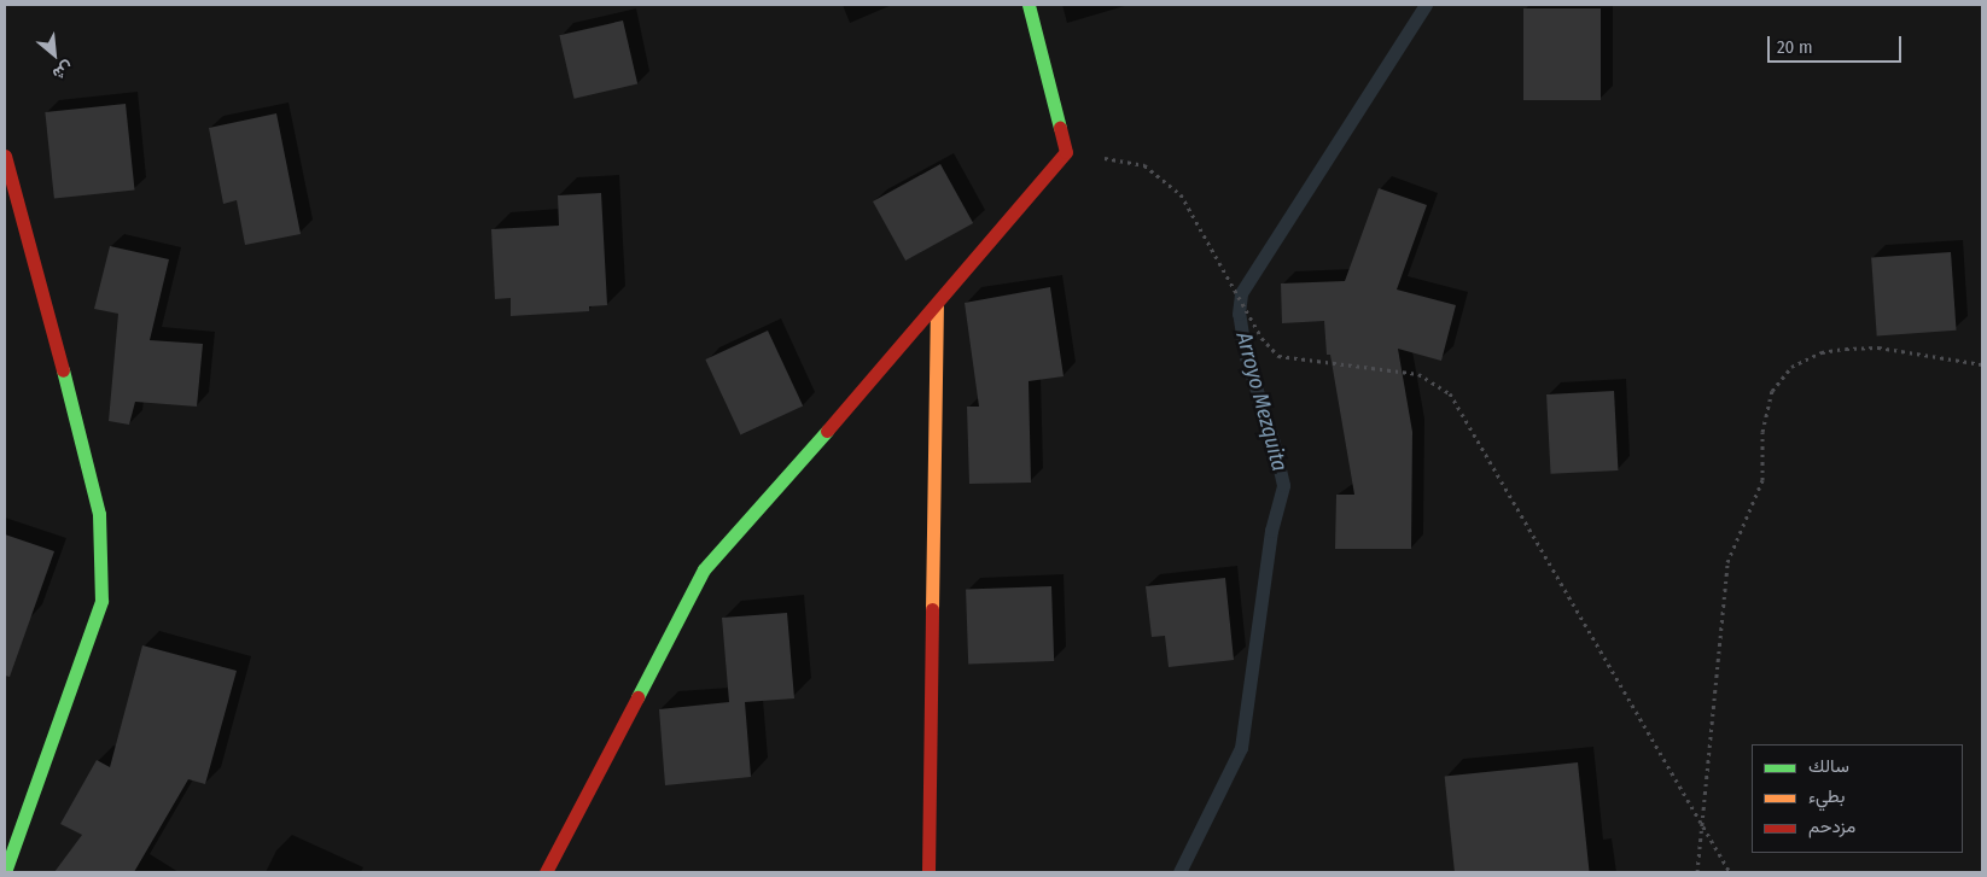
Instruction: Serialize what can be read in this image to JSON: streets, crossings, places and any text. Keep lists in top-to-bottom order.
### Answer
{
  "water": ["Arroyo Mezquita"],
  "legend": ["سالك", "بطيء", "مزدحم"],
  "scale_bar": "20 m",
  "north": "bottom right"
}
